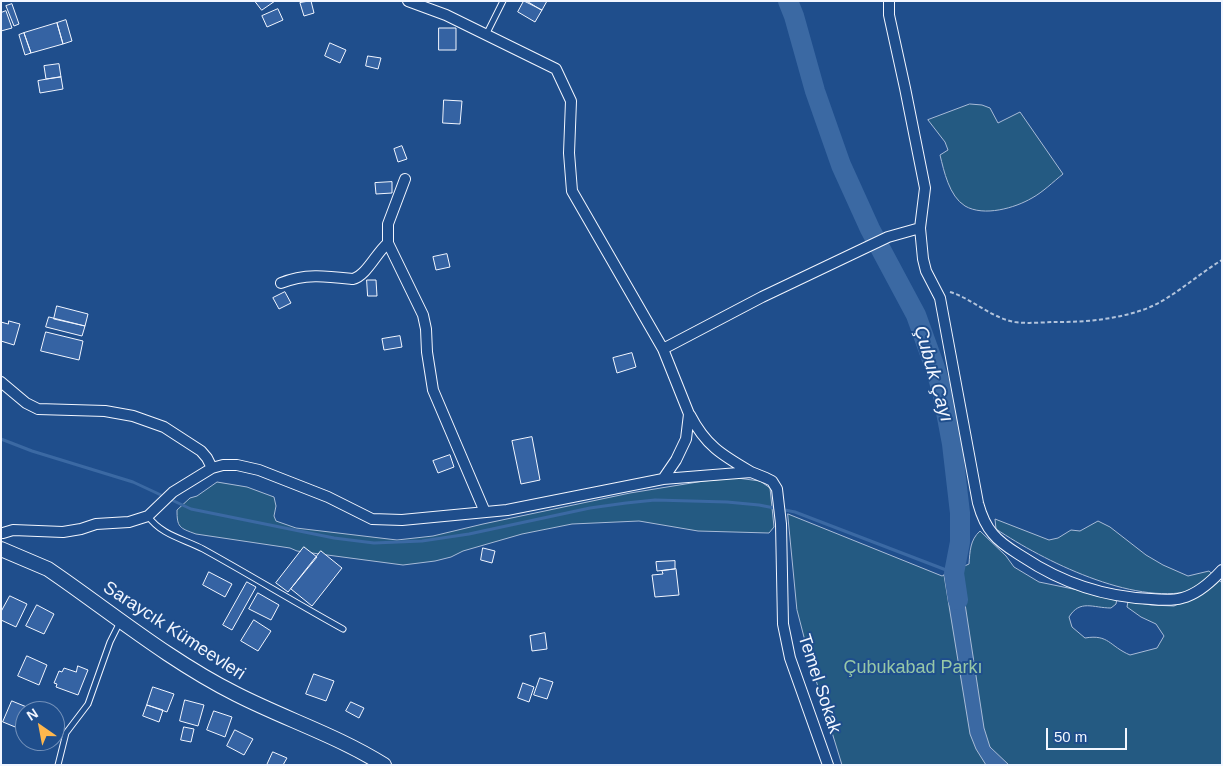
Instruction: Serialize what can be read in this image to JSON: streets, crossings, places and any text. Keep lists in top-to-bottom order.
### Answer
{
  "streets": {
    "main road": ["Saraycık Kümeevleri"],
    "street": ["Temel Sokak"]
  },
  "water": ["Çubuk Çayı"],
  "parks": ["Çubukabad Parkı"],
  "scale_bar": "50 m",
  "north": "top left"
}
